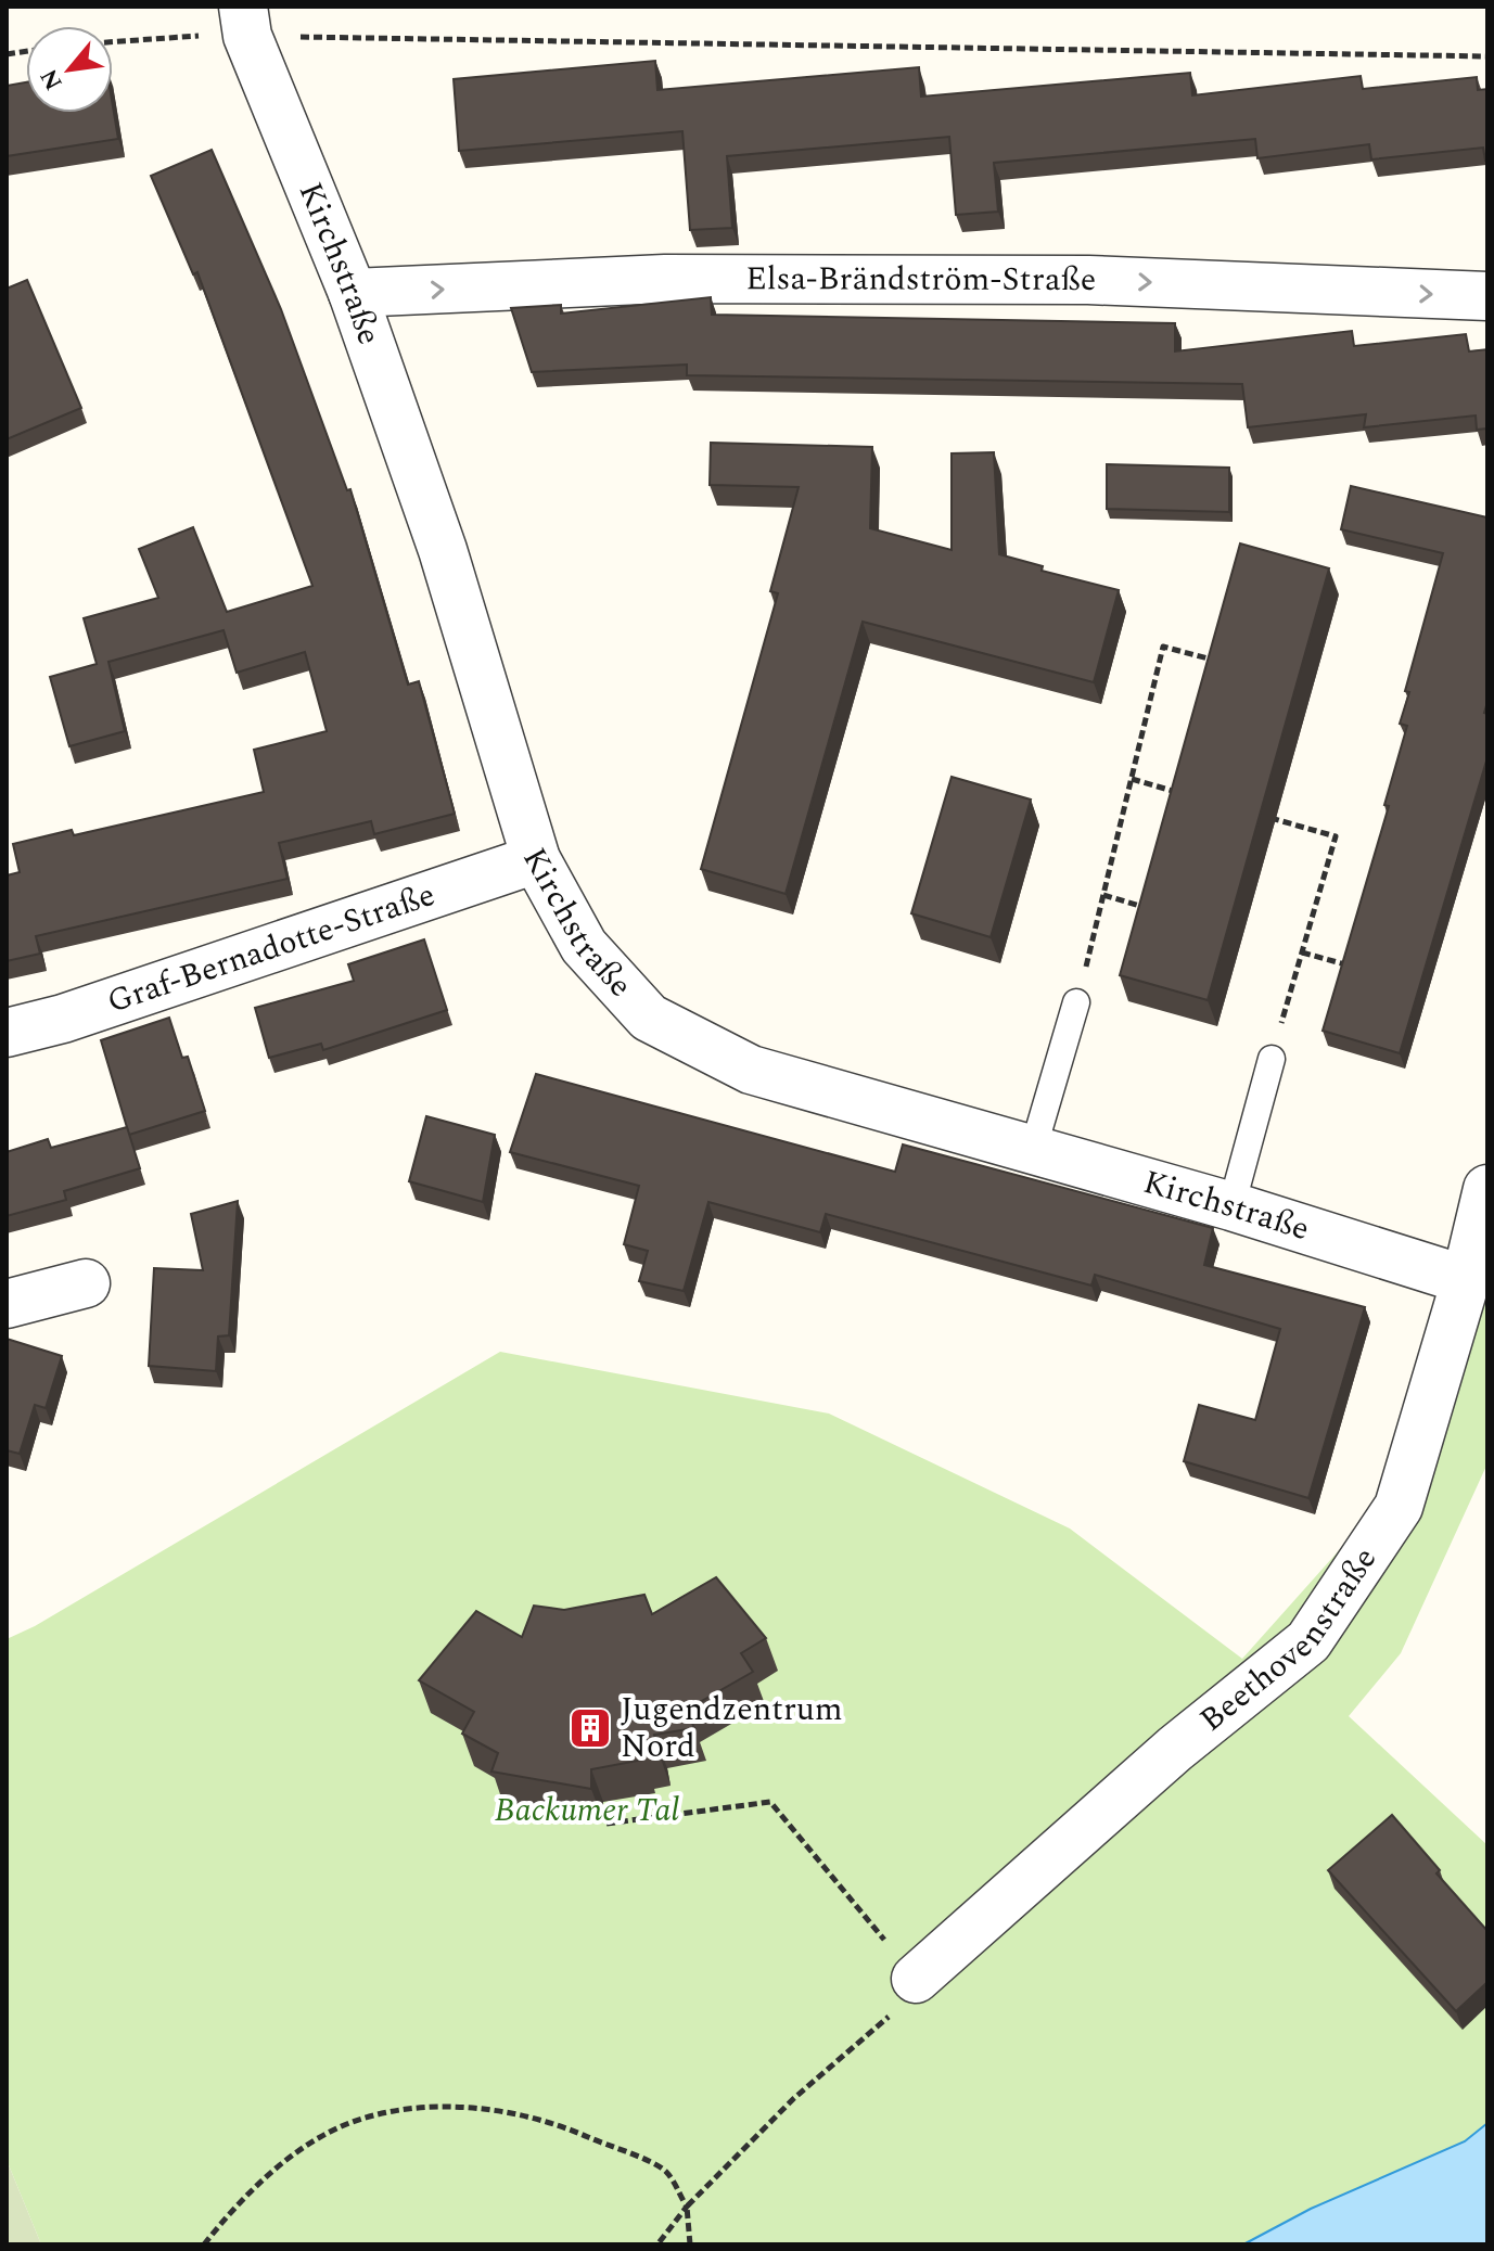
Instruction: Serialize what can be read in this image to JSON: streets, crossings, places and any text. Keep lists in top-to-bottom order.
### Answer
{
  "streets": {
    "street": [
      "Kirchstraße",
      "Elsa-Brändström-Straße",
      "Graf-Bernadotte-Straße",
      "Beethovenstraße"
    ]
  },
  "crossings": [
    ["Kirchstraße", "Elsa-Brändström-Straße"],
    ["Kirchstraße", "Graf-Bernadotte-Straße"],
    ["Kirchstraße", "Beethovenstraße"]
  ],
  "one_way": ["Elsa-Brändström-Straße"],
  "parks": ["Backumer Tal"],
  "places": {
    "building": ["Jugendzentrum Nord"]
  },
  "north": "bottom left"
}
